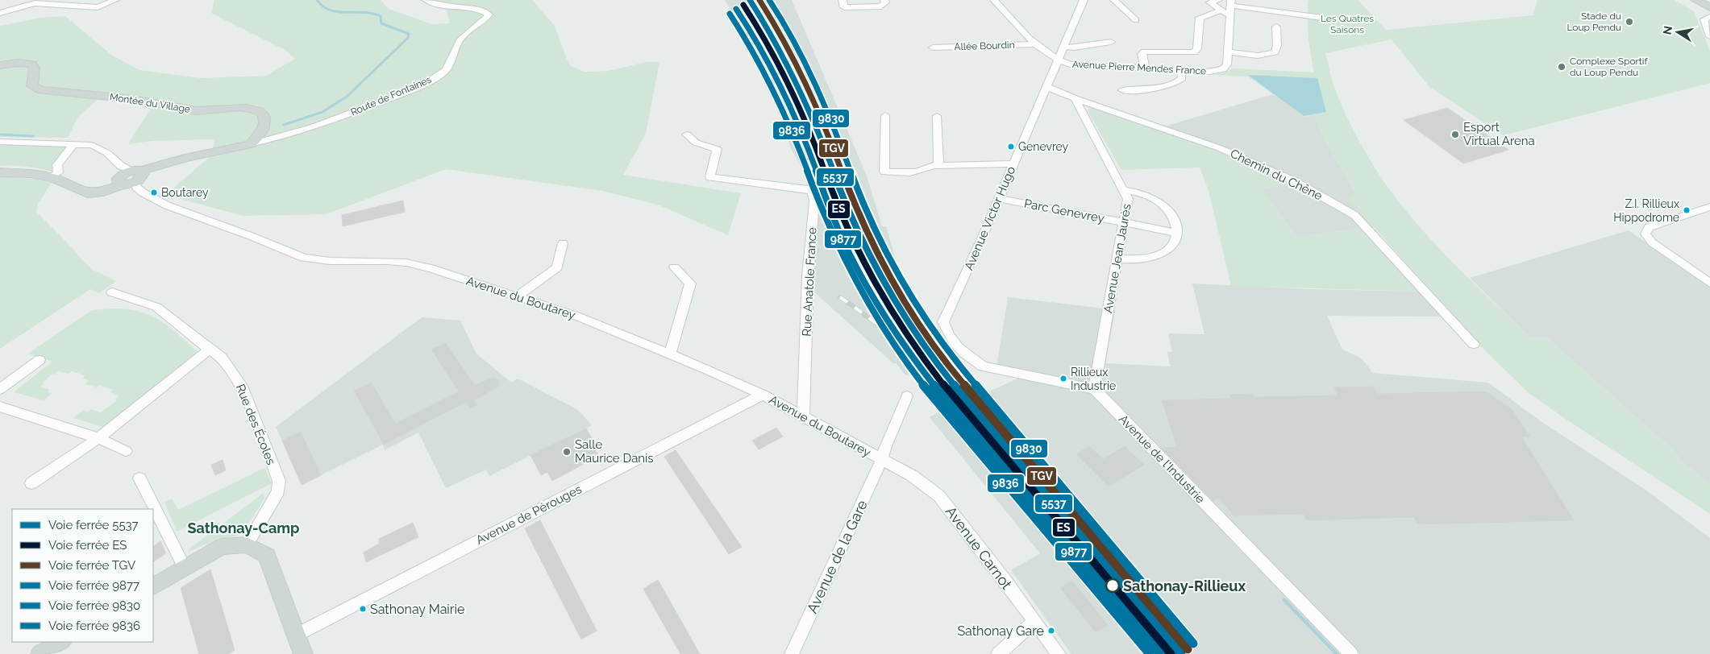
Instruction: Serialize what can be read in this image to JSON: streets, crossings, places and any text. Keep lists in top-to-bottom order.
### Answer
{
  "streets": {
    "main road": ["Montée du Village"],
    "street": [
      "Allée Bourdin",
      "Avenue Pierre Mendes France",
      "Route de Fontaines",
      "Chemin du Chêne",
      "Parc Genevrey",
      "Avenue Victor Hugo",
      "Avenue Jean Jaurès",
      "Rue Anatole France",
      "Avenue du Boutarey",
      "Rue des Écoles",
      "Avenue de l'Industrie",
      "Avenue de Pérouges",
      "Avenue Carnot",
      "Avenue de la Gare"
    ]
  },
  "crossings": [
    ["Avenue Pierre Mendes France", "Avenue Victor Hugo"],
    ["Route de Fontaines", "Montée du Village"],
    ["Chemin du Chêne", "Avenue Jean Jaurès"],
    ["Parc Genevrey", "Avenue Victor Hugo"],
    ["Parc Genevrey", "Avenue Jean Jaurès"],
    ["Avenue Jean Jaurès", "Avenue de l'Industrie"],
    ["Rue Anatole France", "Avenue du Boutarey"],
    ["Avenue du Boutarey", "Avenue de Pérouges"],
    ["Avenue du Boutarey", "Avenue Carnot"],
    ["Avenue du Boutarey", "Avenue de la Gare"],
    ["Avenue Carnot", "Avenue de la Gare"]
  ],
  "districts": ["Sathonay-Camp"],
  "parks": ["Les Quatres Saisons"],
  "places": [
    "Stade du Loup Pendu",
    "Complexe Sportif du Loup Pendu",
    "Esport Virtual Arena",
    "Genevrey",
    "Boutarey",
    "Z.I. Rillieux Hippodrome",
    "Rillieux Industrie",
    "Salle Maurice Danis",
    "Sathonay-Rillieux",
    "Sathonay Mairie",
    "Sathonay Gare"
  ],
  "lines": [
    "rail line 5537",
    "rail line TGV",
    "rail line 9830",
    "rail line ES",
    "rail line 9877",
    "rail line 9836"
  ],
  "legend": [
    "Voie ferrée 5537",
    "Voie ferrée ES",
    "Voie ferrée TGV",
    "Voie ferrée 9877",
    "Voie ferrée 9830",
    "Voie ferrée 9836"
  ],
  "north": "left"
}
